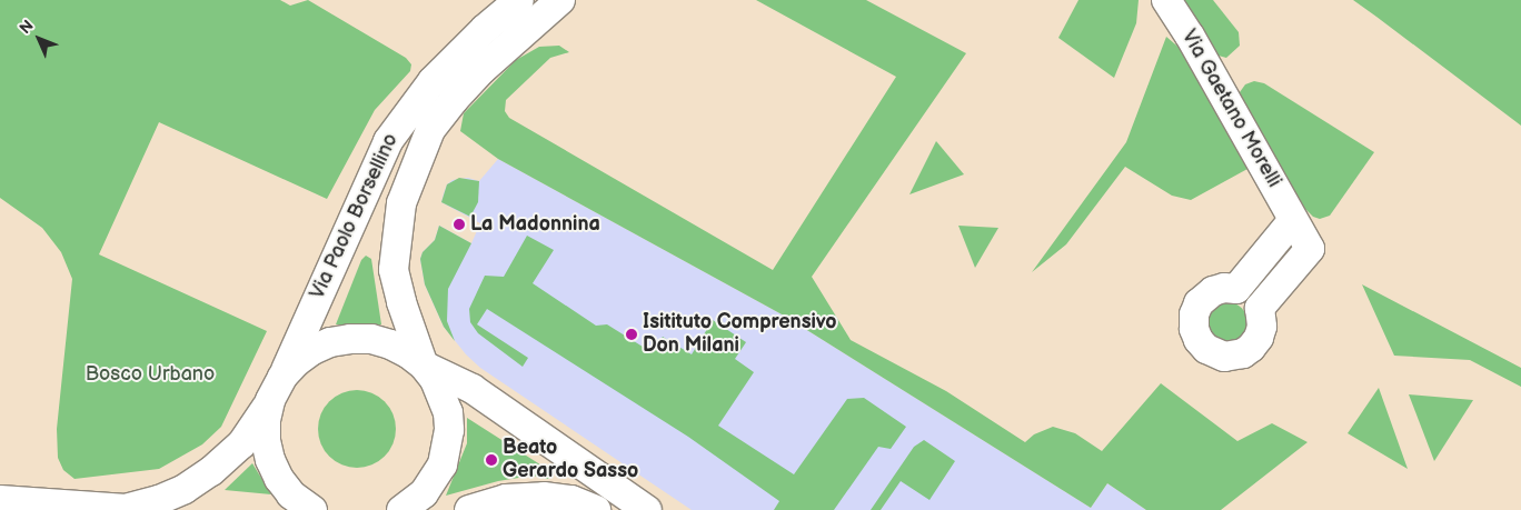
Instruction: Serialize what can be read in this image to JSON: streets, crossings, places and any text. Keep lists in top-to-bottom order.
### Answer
{
  "streets": {
    "street": ["Via Gaetano Morelli", "Via Paolo Borsellino"]
  },
  "parks": ["Bosco Urbano"],
  "places": ["La Madonnina", "Isitituto Comprensivo Don Milani", "Beato Gerardo Sasso"],
  "north": "top left"
}
